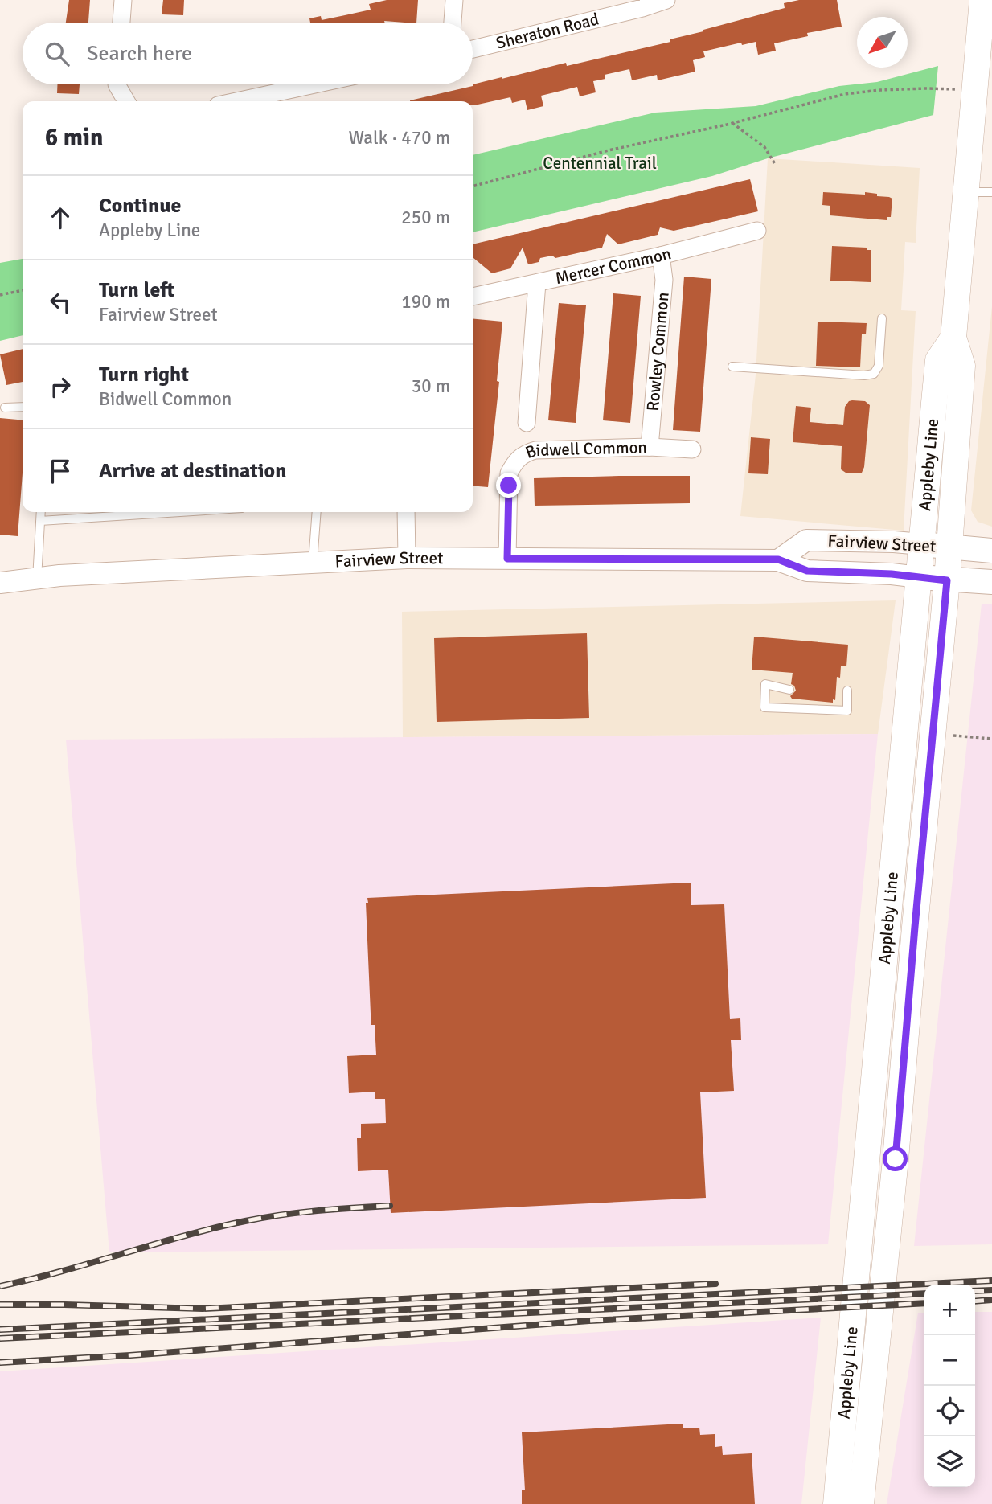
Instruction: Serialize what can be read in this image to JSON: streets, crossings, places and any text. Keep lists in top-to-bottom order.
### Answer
{
  "streets": {
    "main road": ["Appleby Line", "Fairview Street"],
    "street": [
      "Sheraton Road",
      "Mercer Common",
      "Rowley Common",
      "Bidwell Common"
    ]
  },
  "crossings": [
    ["Mercer Common", "Rowley Common"],
    ["Rowley Common", "Bidwell Common"],
    ["Bidwell Common", "Fairview Street"],
    ["Appleby Line", "Fairview Street"]
  ],
  "parks": ["Centennial Trail"],
  "north": "bottom left",
  "page": {
    "search": "Search here",
    "heading": ["6 min", "Walk · 470 m"],
    "list": [
      ["Continue", "Appleby Line", "250 m"],
      ["Turn left", "Fairview Street", "190 m"],
      ["Turn right", "Bidwell Common", "30 m"],
      "Arrive at destination"
    ],
    "map_buttons": ["+", "−"]
  }
}
